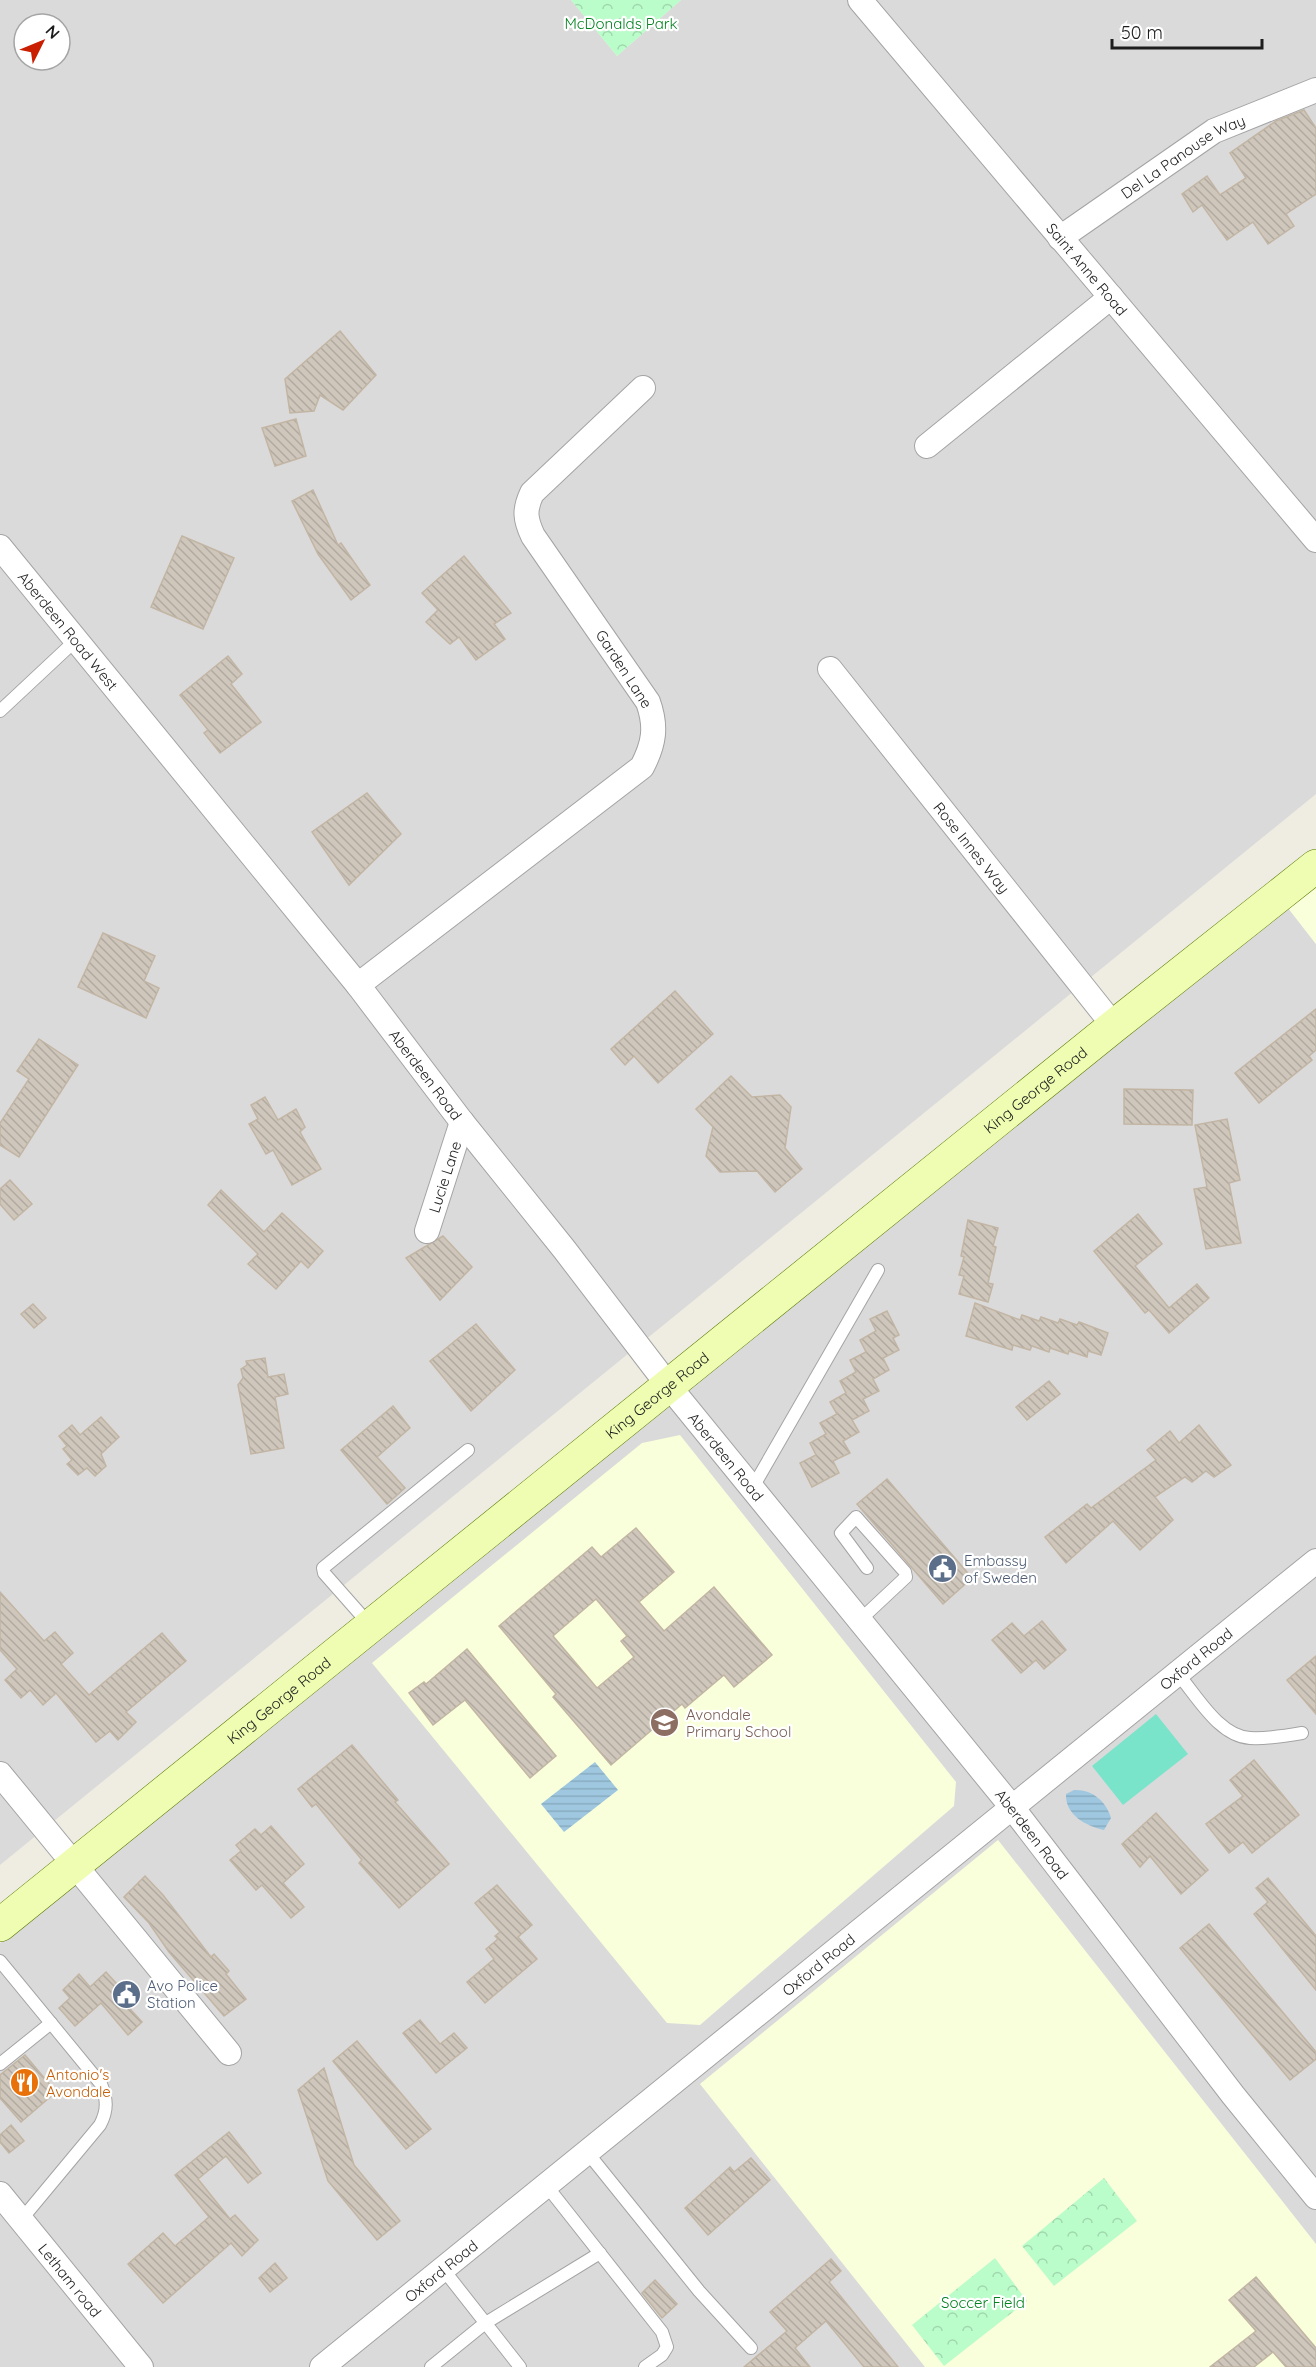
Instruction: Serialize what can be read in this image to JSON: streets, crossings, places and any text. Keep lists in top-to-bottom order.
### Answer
{
  "streets": {
    "main road": ["King George Road"],
    "street": [
      "Del La Panouse Way",
      "Saint Anne Road",
      "Aberdeen Road West",
      "Garden Lane",
      "Rose Innes Way",
      "Aberdeen Road",
      "Lucie Lane",
      "Oxford Road",
      "Letham road"
    ]
  },
  "crossings": [
    ["Del La Panouse Way", "Saint Anne Road"],
    ["Aberdeen Road West", "Aberdeen Road"],
    ["Garden Lane", "Aberdeen Road"],
    ["Rose Innes Way", "King George Road"],
    ["Aberdeen Road", "King George Road"],
    ["Aberdeen Road", "Lucie Lane"],
    ["Aberdeen Road", "Oxford Road"]
  ],
  "parks": ["McDonalds Park", "Soccer Field"],
  "places": {
    "public building": ["Embassy of Sweden", "Avo Police Station"],
    "school or university": ["Avondale Primary School"],
    "restaurant": ["Antonio's Avondale"]
  },
  "scale_bar": "50 m",
  "north": "top right"
}
